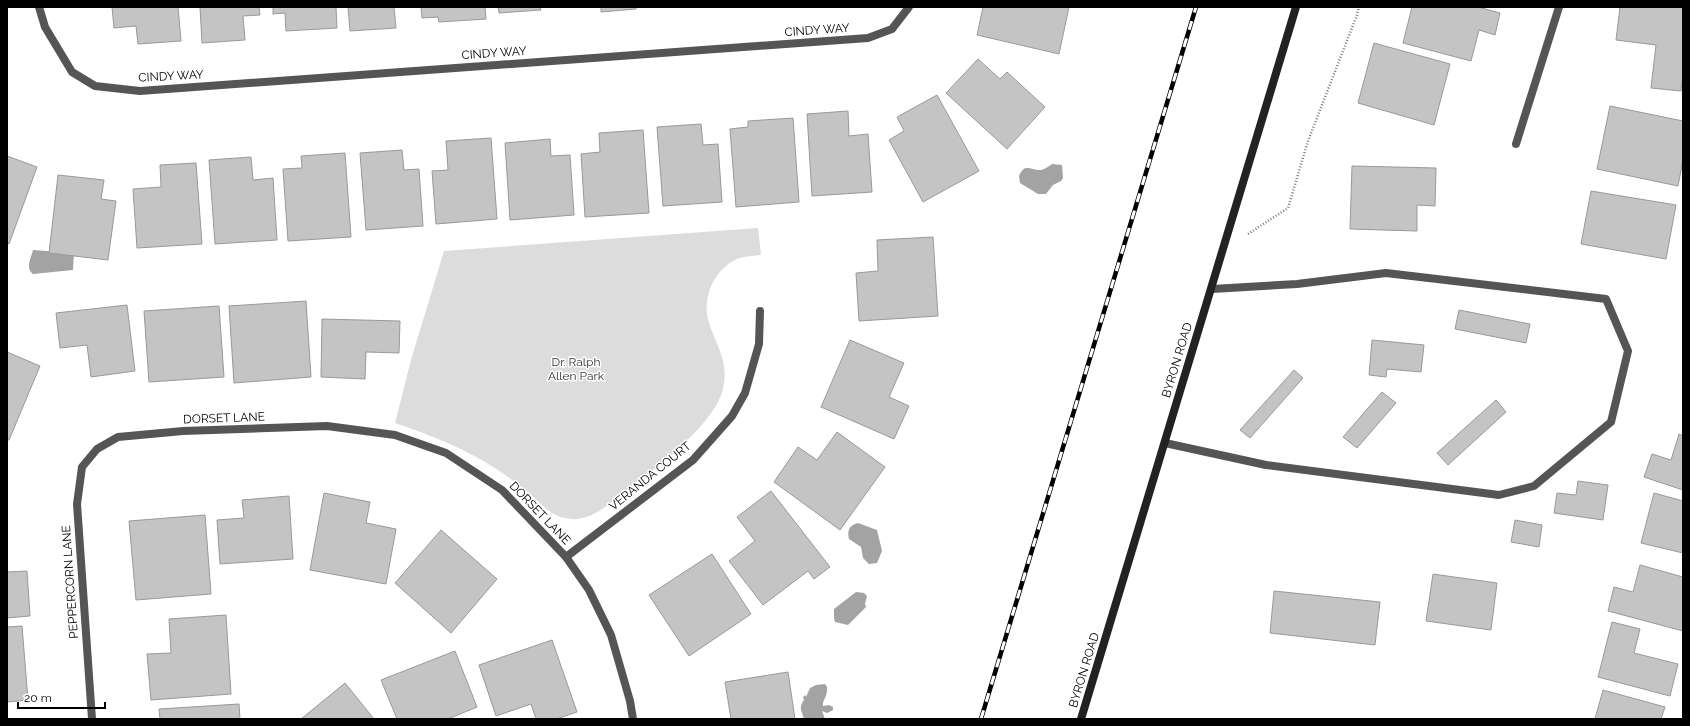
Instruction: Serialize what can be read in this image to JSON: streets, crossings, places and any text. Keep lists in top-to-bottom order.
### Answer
{
  "streets": {
    "main road": ["BYRON ROAD"],
    "street": [
      "CINDY WAY",
      "DORSET LANE",
      "VERANDA COURT",
      "PEPPERCORN LANE"
    ]
  },
  "crossings": [
    ["DORSET LANE", "VERANDA COURT"],
    ["DORSET LANE", "PEPPERCORN LANE"]
  ],
  "parks": ["Dr. Ralph Allen Park"],
  "scale_bar": "20 m"
}
